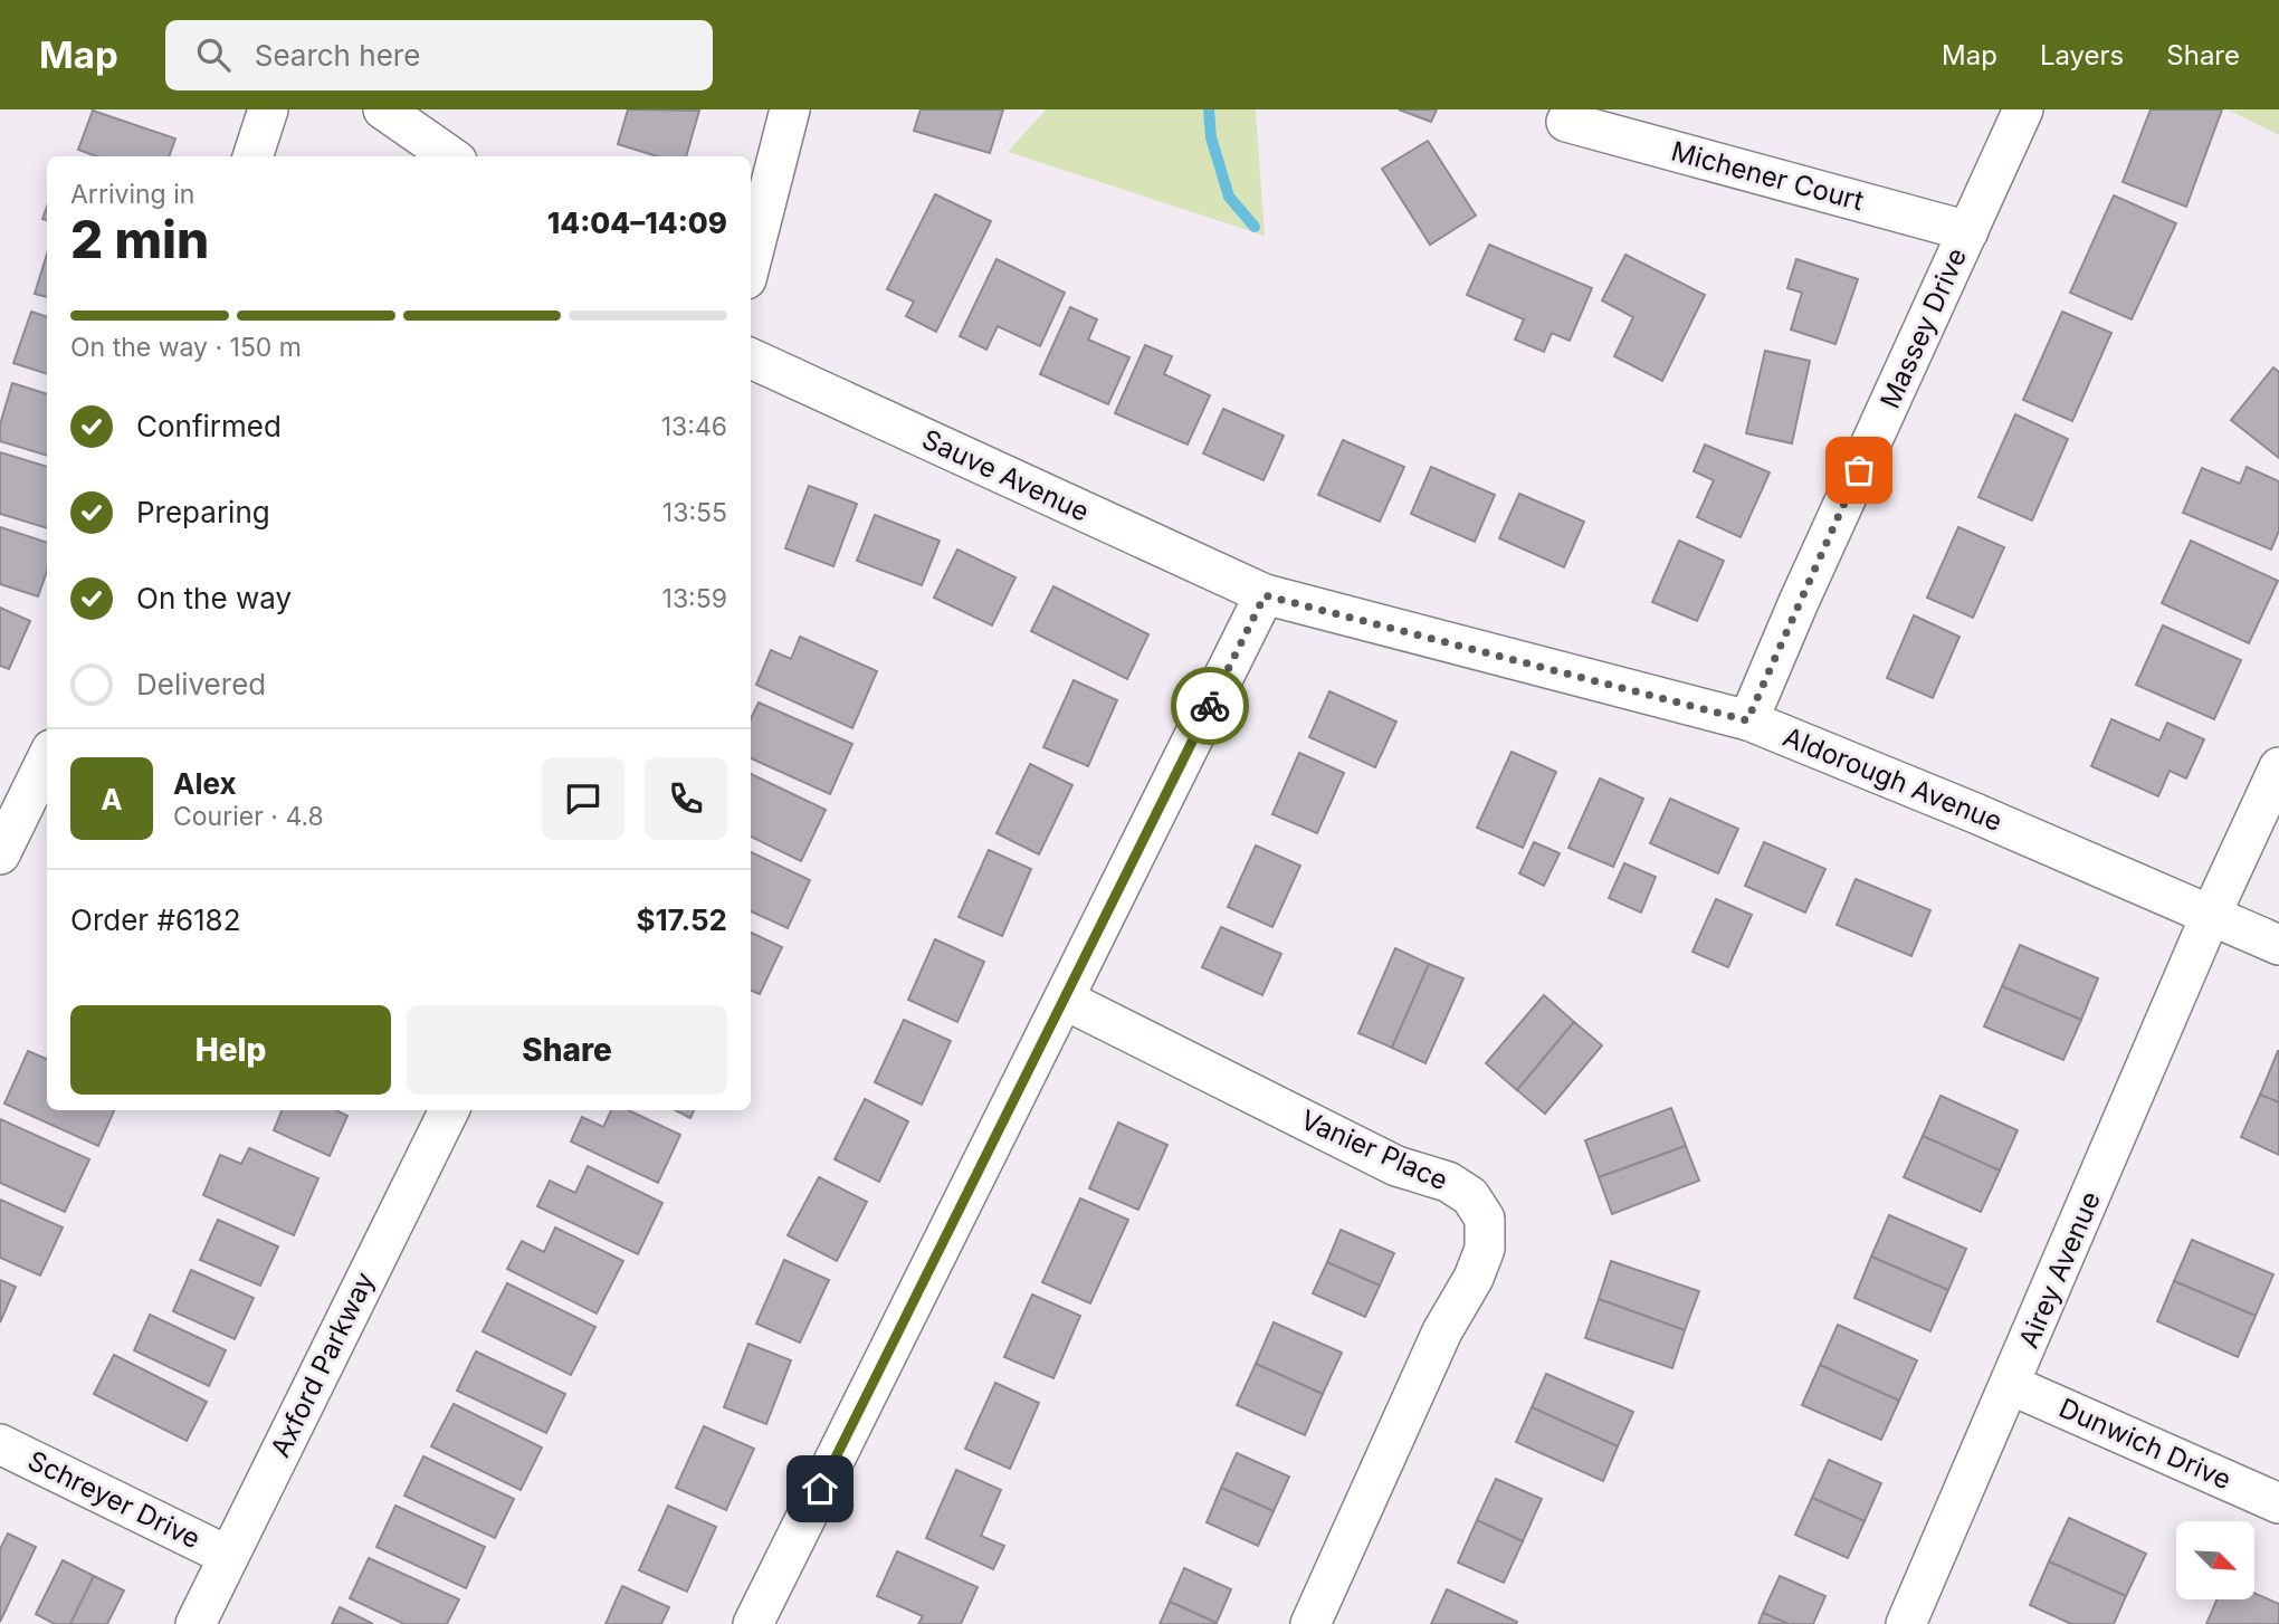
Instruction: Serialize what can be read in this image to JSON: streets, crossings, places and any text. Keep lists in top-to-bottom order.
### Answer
{
  "streets": {
    "street": [
      "Michener Court",
      "Massey Drive",
      "Sauve Avenue",
      "Aldorough Avenue",
      "Vanier Place",
      "Airey Avenue",
      "Axford Parkway",
      "Dunwich Drive",
      "Schreyer Drive"
    ]
  },
  "crossings": [
    ["Michener Court", "Massey Drive"],
    ["Massey Drive", "Aldorough Avenue"],
    ["Sauve Avenue", "Aldorough Avenue"],
    ["Aldorough Avenue", "Airey Avenue"],
    ["Airey Avenue", "Dunwich Drive"],
    ["Axford Parkway", "Schreyer Drive"]
  ],
  "north": "bottom right",
  "page": {
    "header": "Map",
    "search": "Search here",
    "nav": ["Map", "Layers", "Share"],
    "heading": ["2 min", "Arriving in", "14:04–14:09"],
    "panel": [
      "Alex",
      "Courier · 4.8",
      "Order #6182",
      "$17.52"
    ],
    "bar": "On the way · 150 m",
    "list": [
      ["Confirmed", "13:46"],
      ["Preparing", "13:55"],
      ["On the way", "13:59"],
      "Delivered"
    ],
    "round": "A",
    "buttons": ["Help", "Share"]
  }
}
